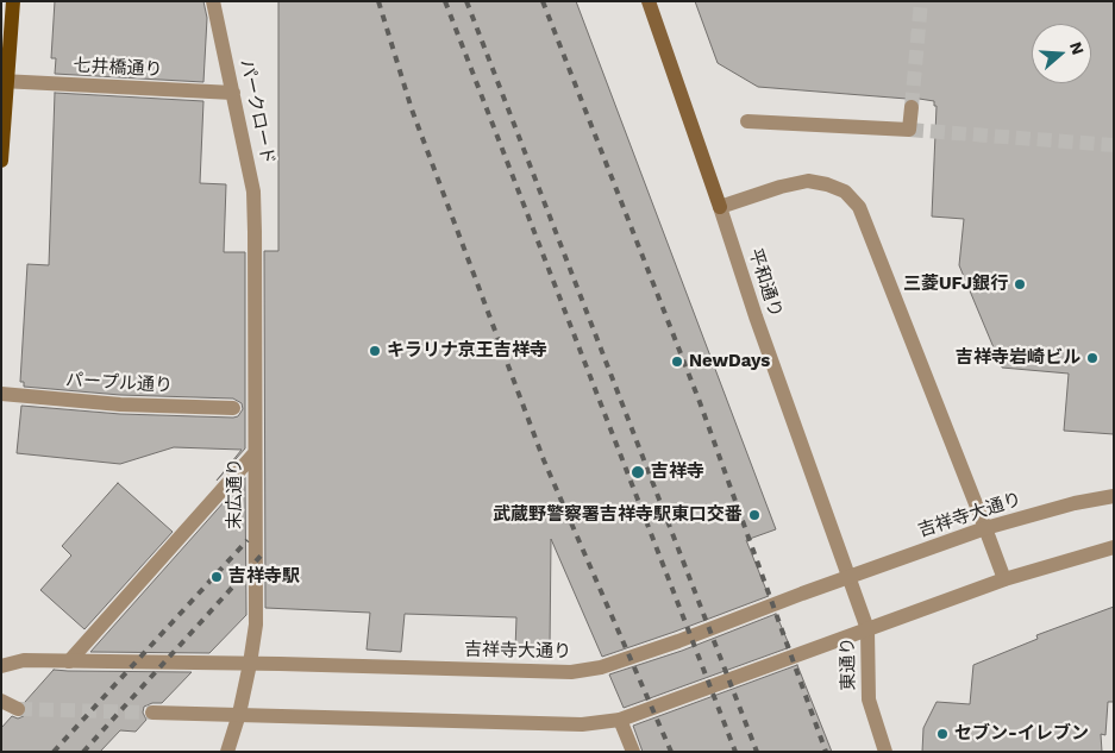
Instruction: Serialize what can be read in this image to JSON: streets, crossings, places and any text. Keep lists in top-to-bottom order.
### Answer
{
  "streets": {
    "main road": ["平和通り"],
    "street": [
      "七井橋通り",
      "パークロード",
      "パープル通り",
      "末広通り",
      "吉祥寺大通り",
      "東通り"
    ]
  },
  "crossings": [
    ["七井橋通り", "パークロード"],
    ["パークロード", "末広通り"],
    ["平和通り", "吉祥寺大通り"],
    ["平和通り", "東通り"],
    ["末広通り", "吉祥寺大通り"],
    ["吉祥寺大通り", "東通り"]
  ],
  "places": [
    "三菱UFJ銀行",
    "キラリナ京王吉祥寺",
    "吉祥寺岩崎ビル",
    "NewDays",
    "吉祥寺",
    "武蔵野警察署吉祥寺駅東口交番",
    "吉祥寺駅",
    "セブン-イレブン"
  ],
  "north": "right"
}
